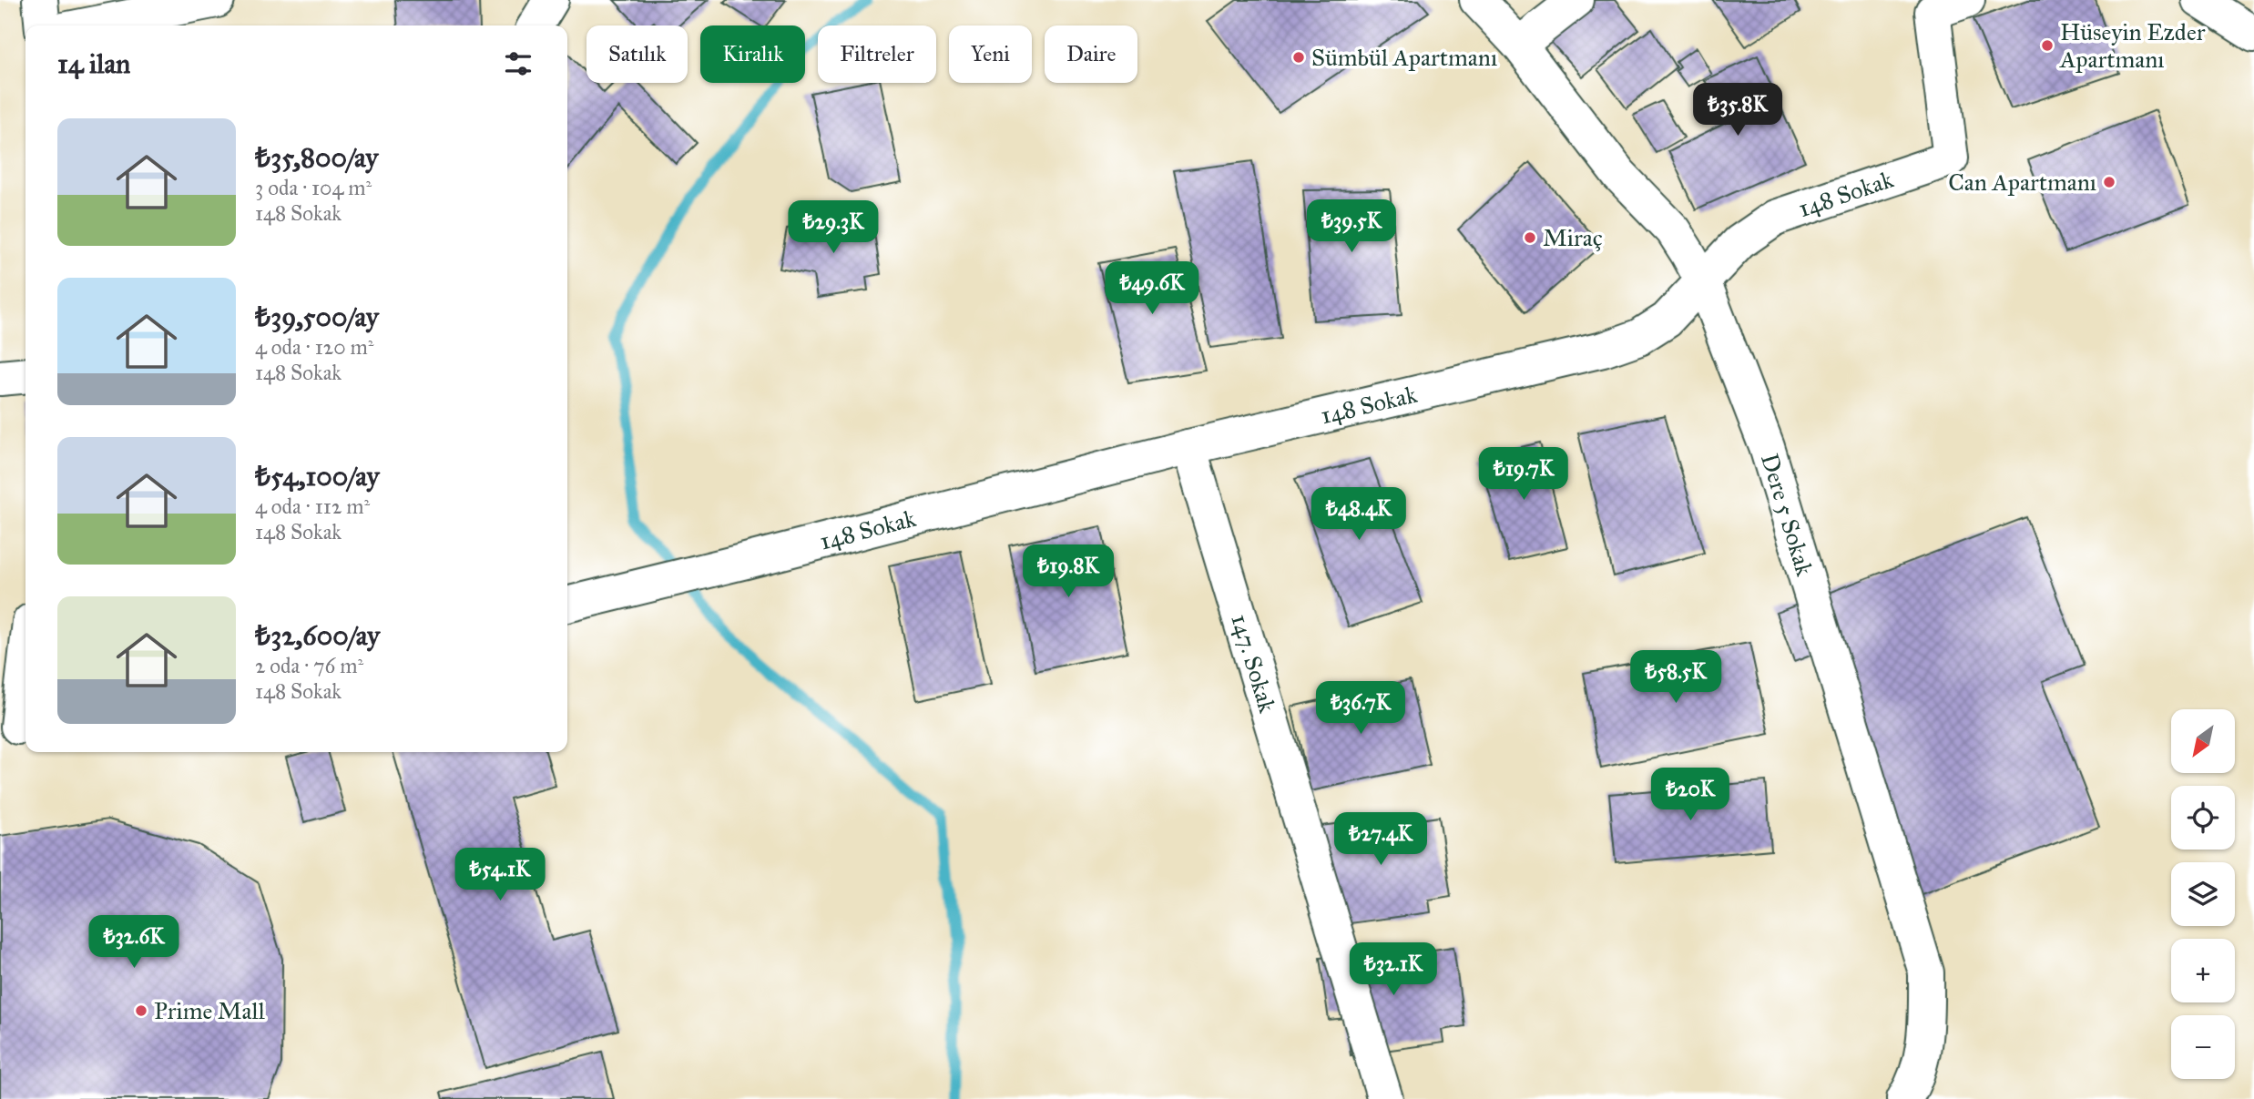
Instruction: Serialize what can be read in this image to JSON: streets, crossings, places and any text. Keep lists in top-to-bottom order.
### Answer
{
  "streets": {
    "street": ["148 Sokak", "Dere 5 Sokak", "147. Sokak"]
  },
  "crossings": [
    ["148 Sokak", "Dere 5 Sokak"],
    ["148 Sokak", "147. Sokak"]
  ],
  "places": [
    "Hüseyin Ezder Apartmanı",
    "Sümbül Apartmanı",
    "Can Apartmanı",
    "Miraç",
    "Prime Mall"
  ],
  "north": "bottom left",
  "page": {
    "chip": [
      "Satılık",
      "Kiralık",
      "Filtreler",
      "Yeni",
      "Daire"
    ],
    "heading": "14 ilan",
    "price": [
      "₺35.8K",
      "₺39.5K",
      "₺29.3K",
      "₺49.6K",
      "₺19.7K",
      "₺48.4K",
      "₺19.8K",
      "₺58.5K",
      "₺36.7K",
      "₺20K",
      "₺27.4K",
      "₺54.1K",
      "₺32.6K",
      "₺32.1K"
    ],
    "list": [
      {
        "name": "₺35,800/ay",
        "note": "3 oda · 104 m² · 148 Sokak"
      },
      {
        "name": "₺39,500/ay",
        "note": "4 oda · 120 m² · 148 Sokak"
      },
      {
        "name": "₺54,100/ay",
        "note": "4 oda · 112 m² · 148 Sokak"
      },
      {
        "name": "₺32,600/ay",
        "note": "2 oda · 76 m² · 148 Sokak"
      }
    ],
    "map_buttons": ["+", "−"]
  }
}
